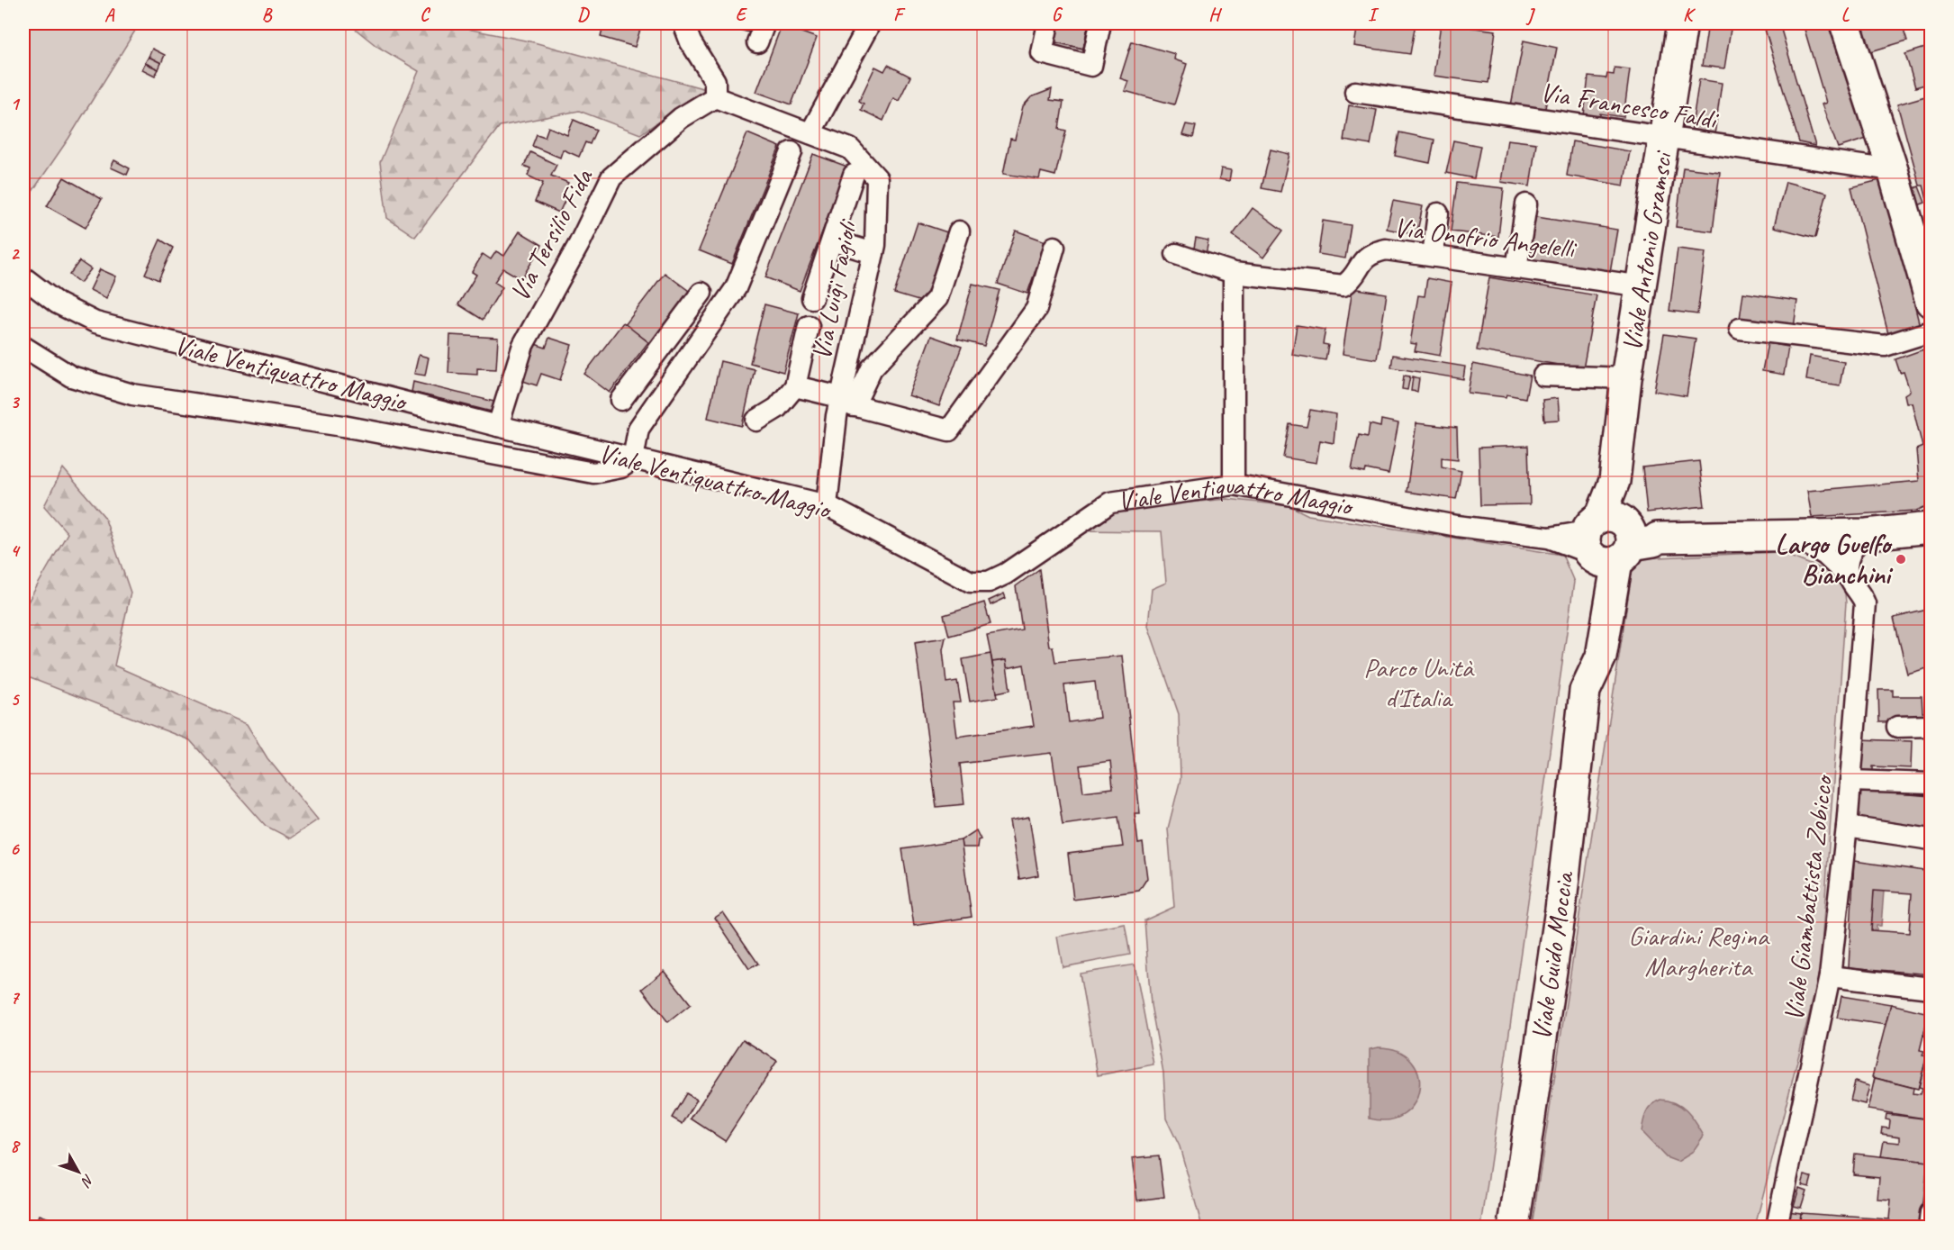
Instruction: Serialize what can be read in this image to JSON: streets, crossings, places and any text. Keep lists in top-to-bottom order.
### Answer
{
  "streets": {
    "main road": ["Viale Antonio Gramsci", "Viale Ventiquattro Maggio", "Viale Guido Moccia"],
    "street": [
      "Via Francesco Faldi",
      "Via Tersilio Fida",
      "Via Onofrio Angelelli",
      "Via Luigi Fagioli",
      "Viale Giambattista Zobicco"
    ]
  },
  "crossings": [
    ["Via Francesco Faldi", "Viale Antonio Gramsci"],
    ["Via Tersilio Fida", "Via Luigi Fagioli"],
    ["Via Tersilio Fida", "Viale Ventiquattro Maggio"],
    ["Via Onofrio Angelelli", "Viale Antonio Gramsci"],
    ["Viale Antonio Gramsci", "Viale Ventiquattro Maggio"],
    ["Viale Antonio Gramsci", "Viale Guido Moccia"],
    ["Via Luigi Fagioli", "Viale Ventiquattro Maggio"],
    ["Viale Ventiquattro Maggio", "Viale Giambattista Zobicco"],
    ["Viale Ventiquattro Maggio", "Viale Guido Moccia"]
  ],
  "parks": ["Parco Unità d'Italia", "Giardini Regina Margherita"],
  "places": ["Largo Guelfo Bianchini"],
  "north": "bottom right",
  "grid": {
    "columns": [
      "A",
      "B",
      "C",
      "D",
      "E",
      "F",
      "G",
      "H",
      "I",
      "J",
      "K",
      "L"
    ],
    "rows": [
      "1",
      "2",
      "3",
      "4",
      "5",
      "6",
      "7",
      "8"
    ]
  }
}
